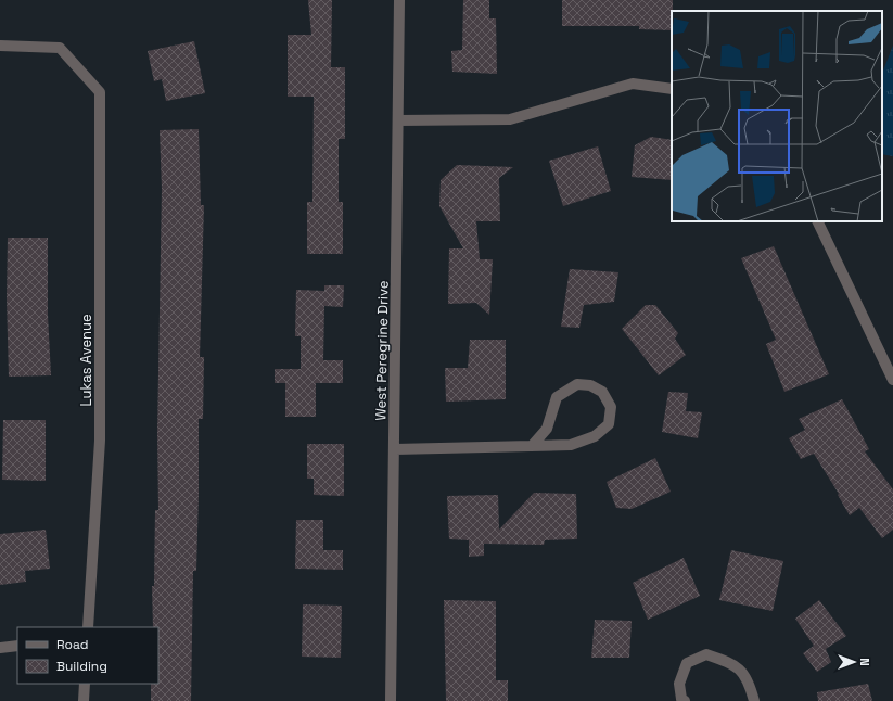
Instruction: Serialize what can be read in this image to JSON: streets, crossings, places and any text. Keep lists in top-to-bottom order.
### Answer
{
  "streets": {
    "street": ["West Peregrine Drive", "Lukas Avenue"]
  },
  "legend": ["Road", "Building"],
  "north": "right"
}
